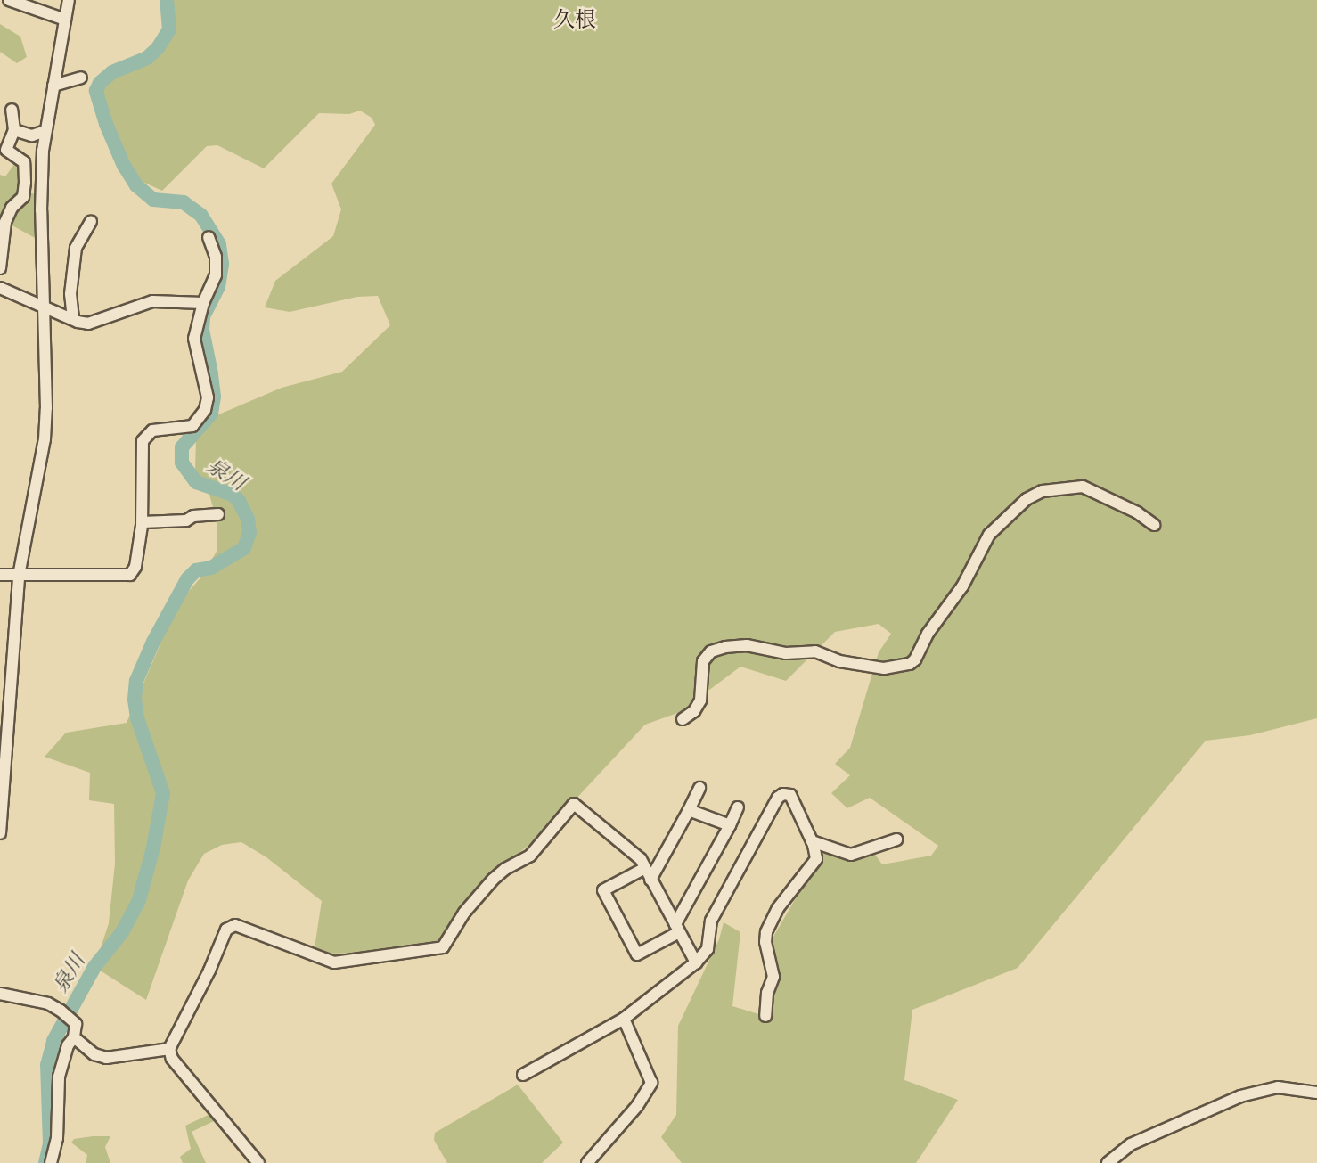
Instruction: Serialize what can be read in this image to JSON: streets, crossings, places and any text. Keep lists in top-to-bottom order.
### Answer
{
  "districts": ["久根"],
  "water": ["泉川"]
}
